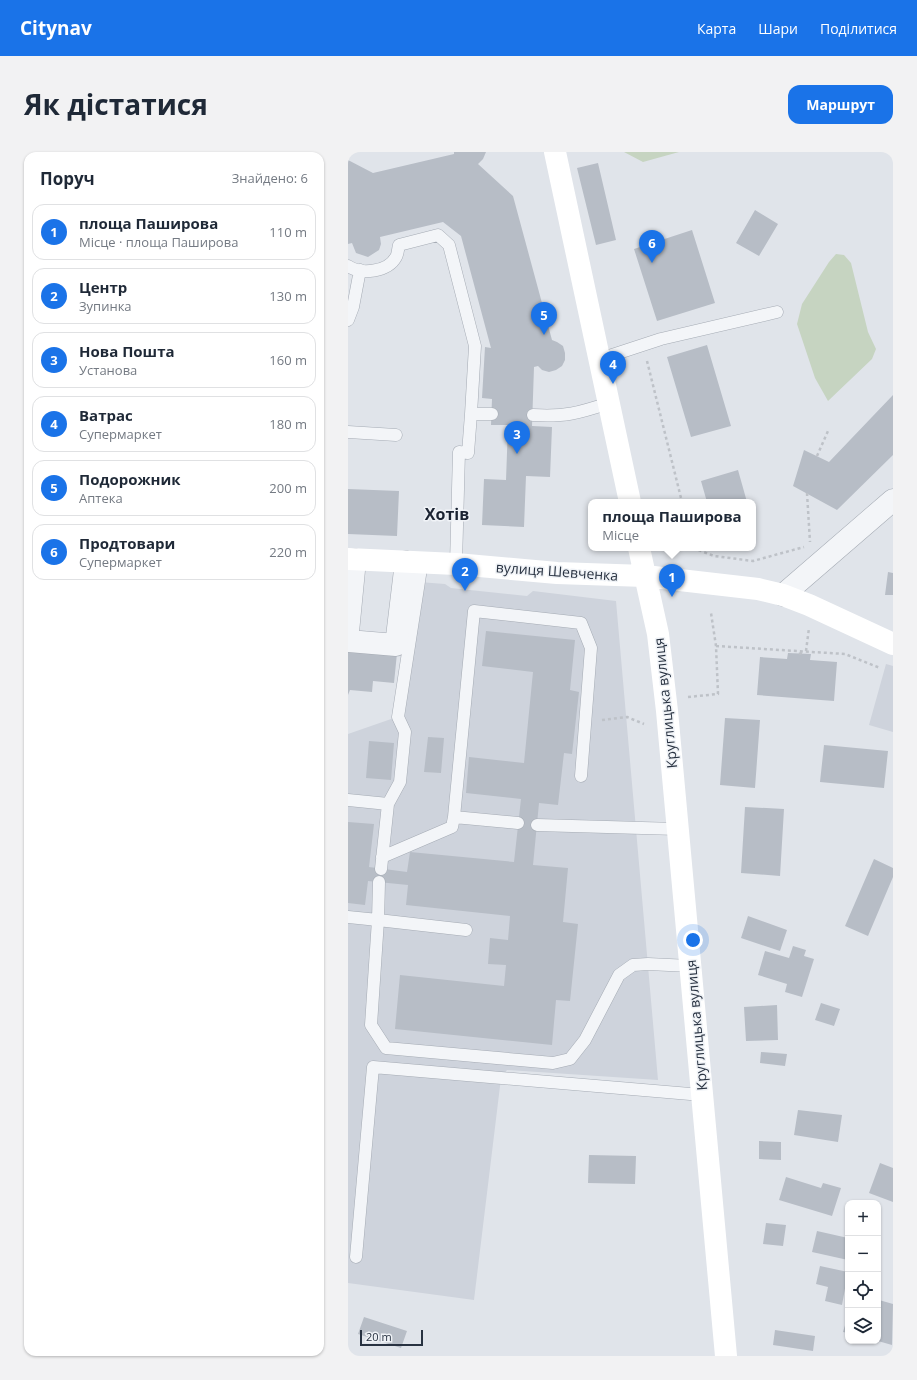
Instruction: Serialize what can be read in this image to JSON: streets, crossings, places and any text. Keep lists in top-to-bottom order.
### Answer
{
  "streets": {
    "street": ["вулиця Шевченка", "Круглицька вулиця"]
  },
  "crossings": [
    ["вулиця Шевченка", "Круглицька вулиця"]
  ],
  "districts": ["Хотів"],
  "scale_bar": "20 m",
  "page": {
    "header": "Citynav",
    "nav": ["Карта", "Шари", "Поділитися"],
    "title": "Як дістатися",
    "buttons": "Маршрут",
    "heading": ["Поруч", "Знайдено: 6"],
    "list": [
      {
        "mark": "1",
        "name": "площа Паширова",
        "note": "Місце · площа Паширова",
        "value": "110 m"
      },
      {
        "mark": "2",
        "name": "Центр",
        "note": "Зупинка",
        "value": "130 m"
      },
      {
        "mark": "3",
        "name": "Нова Пошта",
        "note": "Установа",
        "value": "160 m"
      },
      {
        "mark": "4",
        "name": "Ватрас",
        "note": "Супермаркет",
        "value": "180 m"
      },
      {
        "mark": "5",
        "name": "Подорожник",
        "note": "Аптека",
        "value": "200 m"
      },
      {
        "mark": "6",
        "name": "Продтовари",
        "note": "Супермаркет",
        "value": "220 m"
      }
    ],
    "pins": [
      "6",
      "5",
      "4",
      "3",
      "2",
      "1"
    ],
    "popup": ["площа Паширова", "Місце"],
    "map_buttons": ["+", "−"],
    "scale": "20 m"
  }
}
